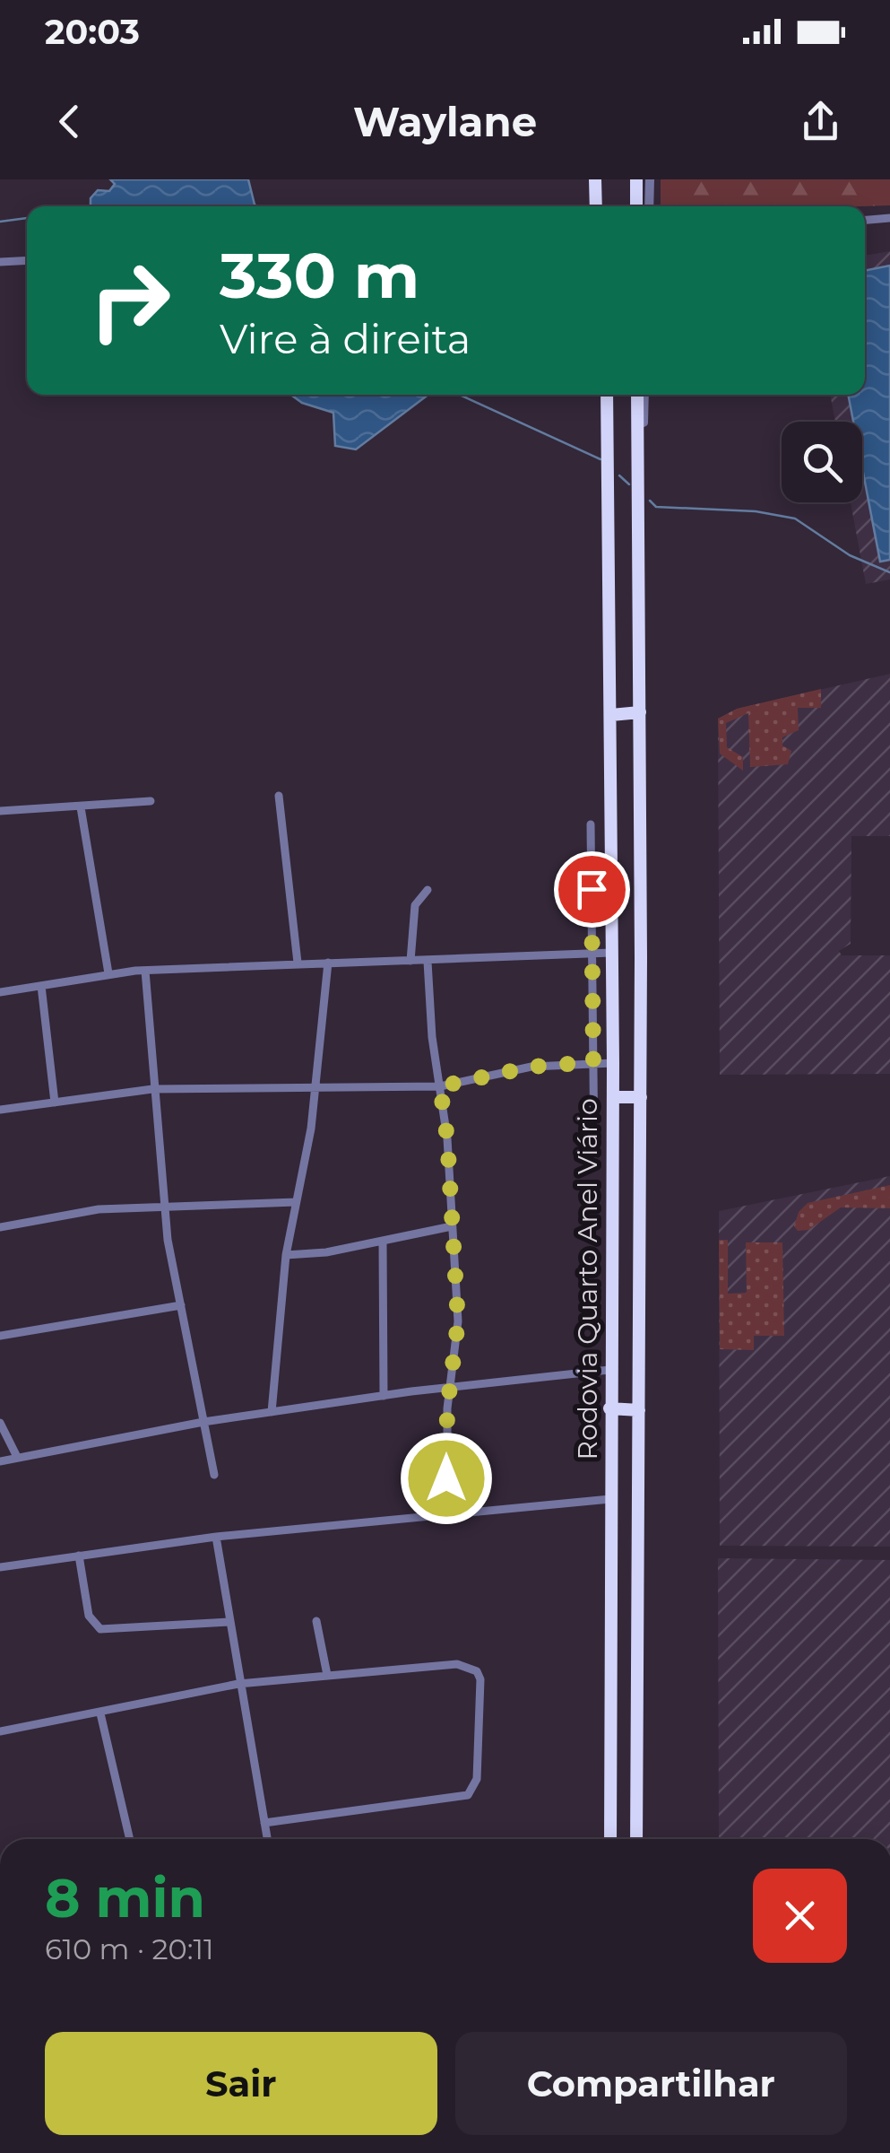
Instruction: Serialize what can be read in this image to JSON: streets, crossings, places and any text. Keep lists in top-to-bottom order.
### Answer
{
  "streets": {
    "highway": ["Rodovia Quarto Anel Viário"]
  },
  "page": {
    "status": "20:03",
    "header": "Waylane",
    "turn": ["330 m", "Vire à direita"],
    "heading": ["8 min", "610 m · 20:11"],
    "buttons": ["Sair", "Compartilhar"]
  }
}
